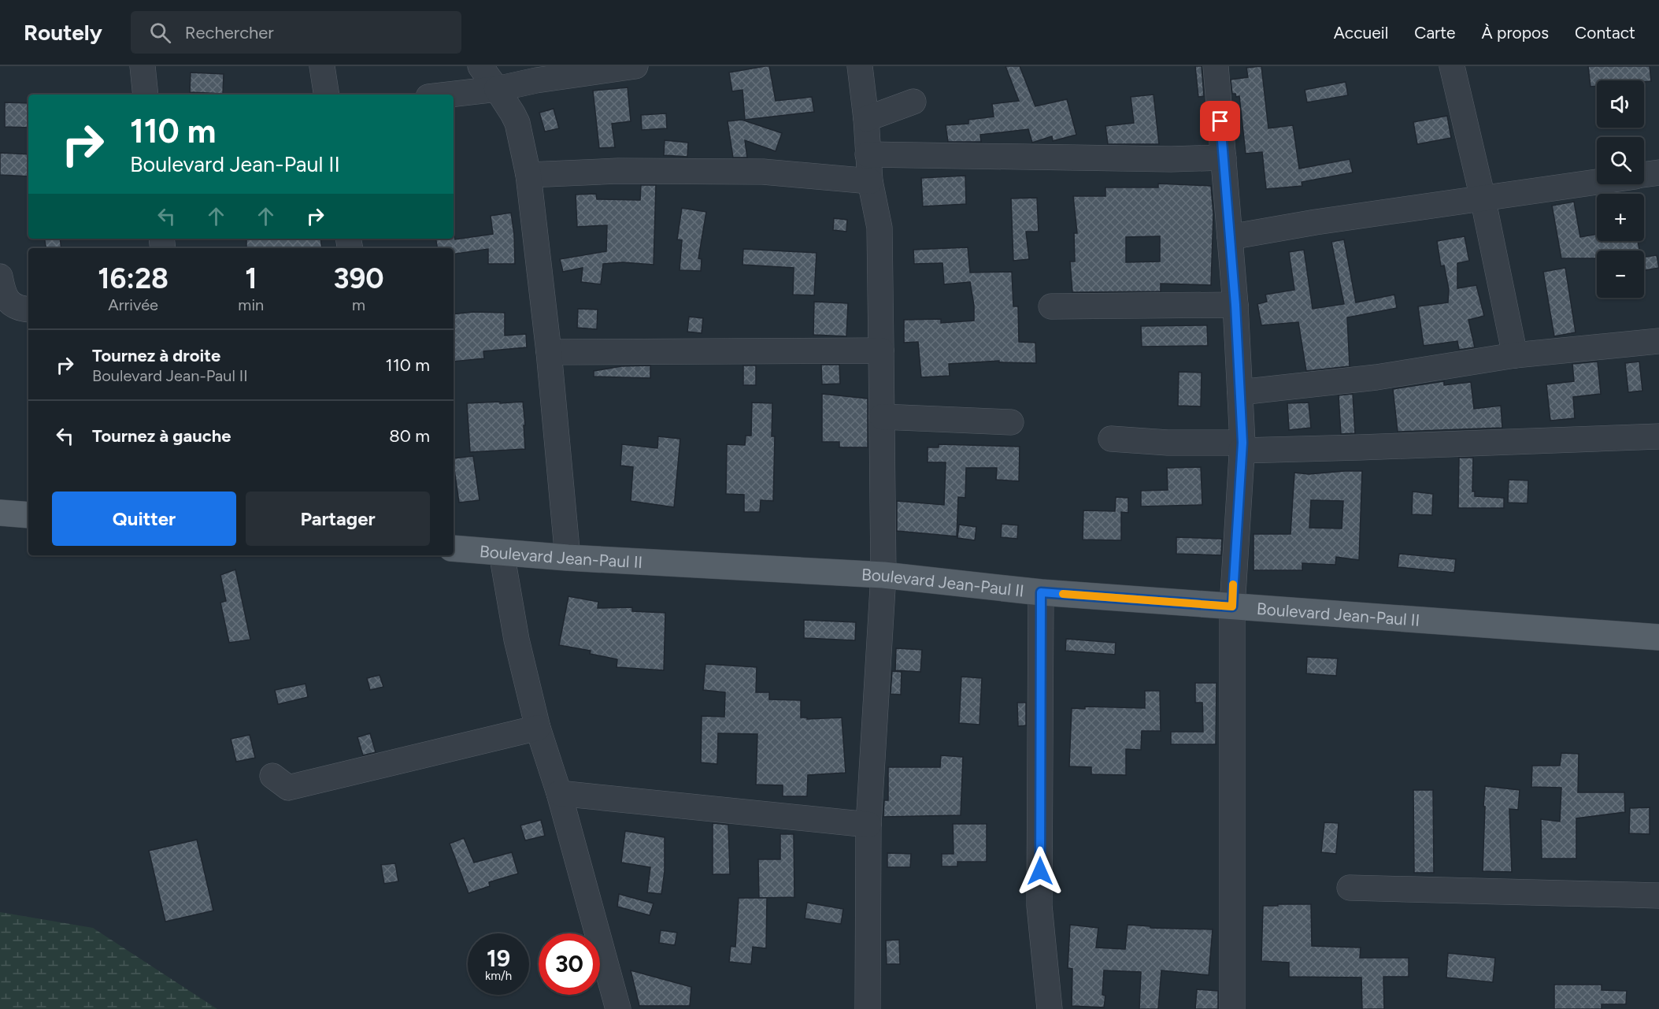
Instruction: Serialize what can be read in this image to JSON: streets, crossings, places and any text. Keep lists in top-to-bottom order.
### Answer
{
  "streets": {
    "main road": ["Boulevard Jean-Paul II"]
  },
  "page": {
    "header": "Routely",
    "search": "Rechercher",
    "nav": [
      "Accueil",
      "Carte",
      "À propos",
      "Contact"
    ],
    "map_buttons": ["+", "−"],
    "turn": ["110 m", "Boulevard Jean-Paul II"],
    "eta": [
      "16:28",
      "Arrivée",
      "1",
      "min",
      "390",
      "m"
    ],
    "list": [
      {
        "name": "Tournez à droite",
        "note": "Boulevard Jean-Paul II",
        "value": "110 m"
      },
      {
        "name": "Tournez à gauche",
        "value": "80 m"
      }
    ],
    "buttons": ["Quitter", "Partager"],
    "speed": "19 km/h",
    "limit": "30"
  }
}
